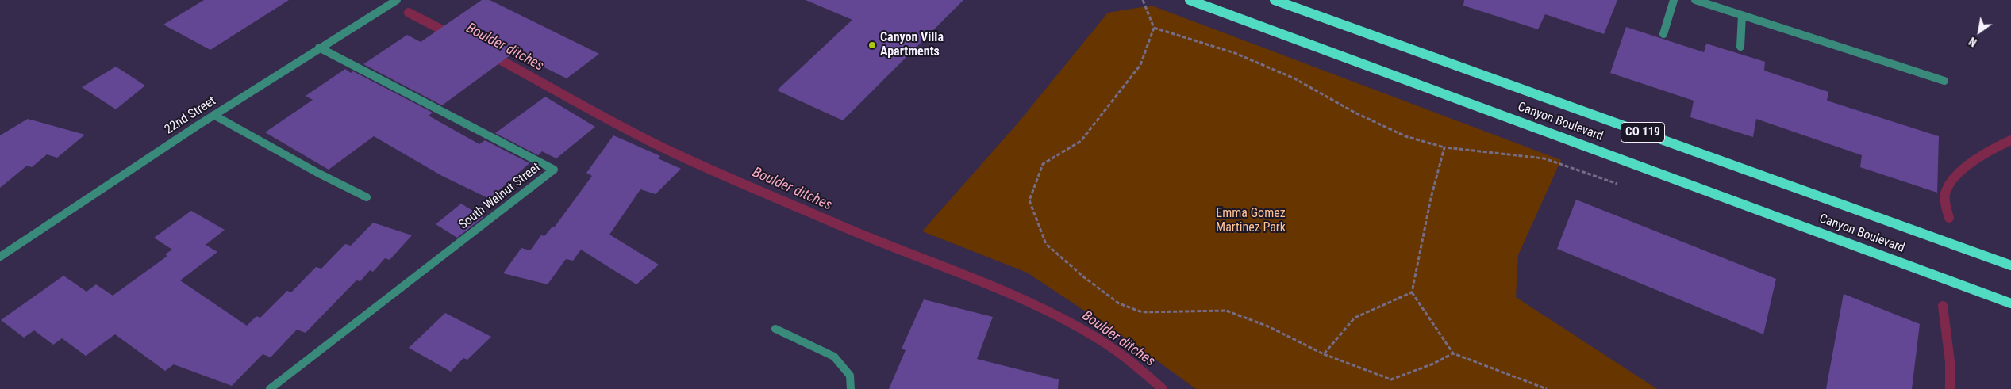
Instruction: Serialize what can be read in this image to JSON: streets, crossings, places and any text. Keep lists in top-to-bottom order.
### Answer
{
  "streets": {
    "main road": ["Canyon Boulevard", "CO 119"],
    "street": ["22nd Street", "South Walnut Street"]
  },
  "crossings": [
    ["22nd Street", "South Walnut Street"]
  ],
  "water": ["Boulder ditches"],
  "parks": ["Emma Gomez Martinez Park"],
  "places": ["Canyon Villa Apartments"],
  "north": "bottom left"
}
